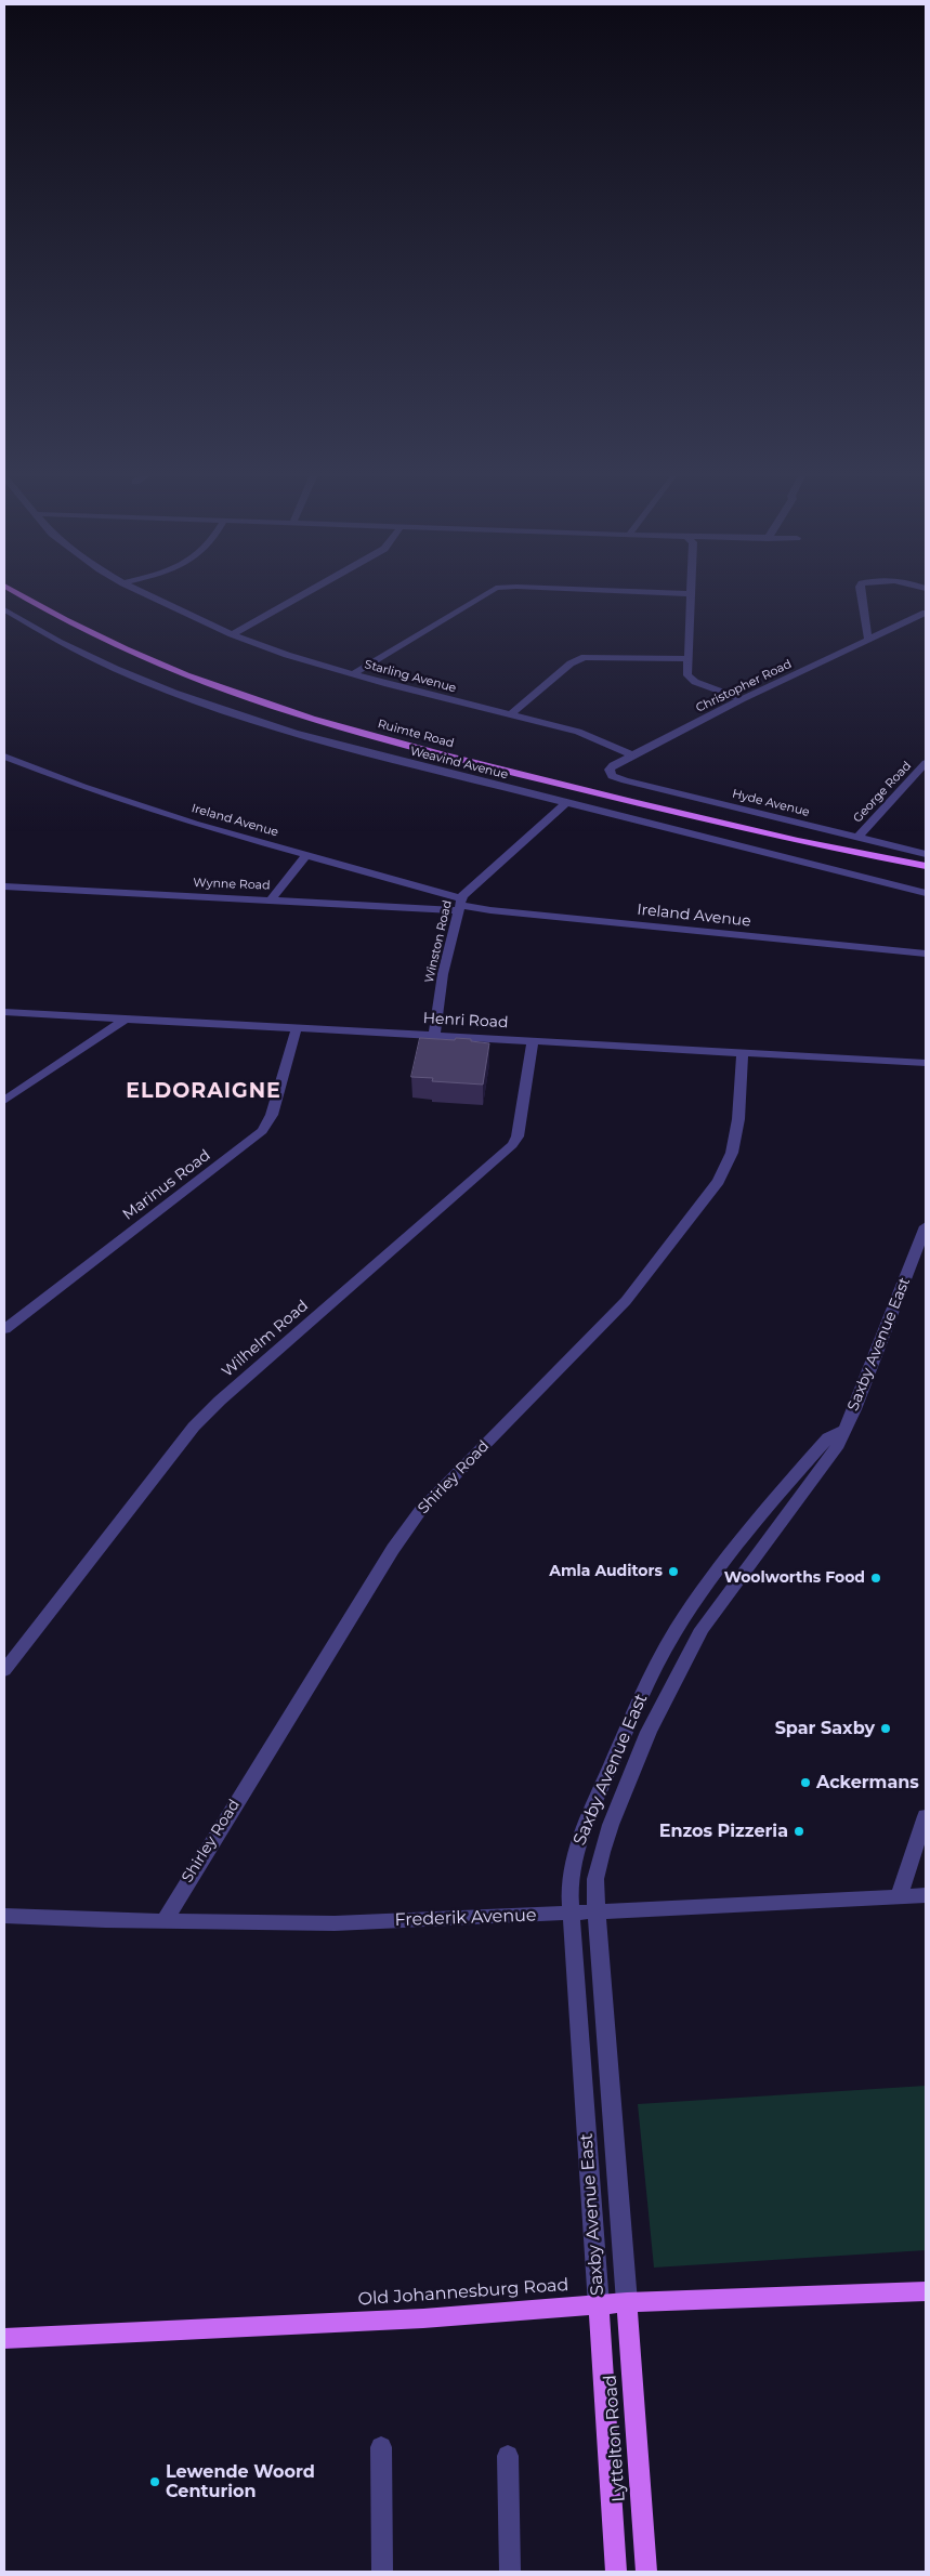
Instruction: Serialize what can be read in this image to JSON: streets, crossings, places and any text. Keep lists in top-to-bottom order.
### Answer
{
  "streets": {
    "main road": ["Ruimte Road", "Old Johannesburg Road", "Lyttelton Road"],
    "street": [
      "Starling Avenue",
      "Christopher Road",
      "Weavind Avenue",
      "George Road",
      "Hyde Avenue",
      "Ireland Avenue",
      "Wynne Road",
      "Winston Road",
      "Henri Road",
      "Marinus Road",
      "Wilhelm Road",
      "Saxby Avenue East",
      "Shirley Road",
      "Frederik Avenue"
    ]
  },
  "crossings": [
    ["Starling Avenue", "Christopher Road"],
    ["Christopher Road", "Hyde Avenue"],
    ["Weavind Avenue", "Winston Road"],
    ["George Road", "Hyde Avenue"],
    ["Ireland Avenue", "Wynne Road"],
    ["Ireland Avenue", "Winston Road"],
    ["Wynne Road", "Winston Road"],
    ["Winston Road", "Henri Road"],
    ["Henri Road", "Marinus Road"],
    ["Henri Road", "Wilhelm Road"],
    ["Henri Road", "Shirley Road"],
    ["Saxby Avenue East", "Frederik Avenue"],
    ["Saxby Avenue East", "Old Johannesburg Road"],
    ["Saxby Avenue East", "Lyttelton Road"],
    ["Shirley Road", "Frederik Avenue"],
    ["Old Johannesburg Road", "Lyttelton Road"]
  ],
  "districts": ["ELDORAIGNE"],
  "places": [
    "Amla Auditors",
    "Woolworths Food",
    "Spar Saxby",
    "Ackermans",
    "Enzos Pizzeria",
    "Lewende Woord Centurion"
  ]
}
